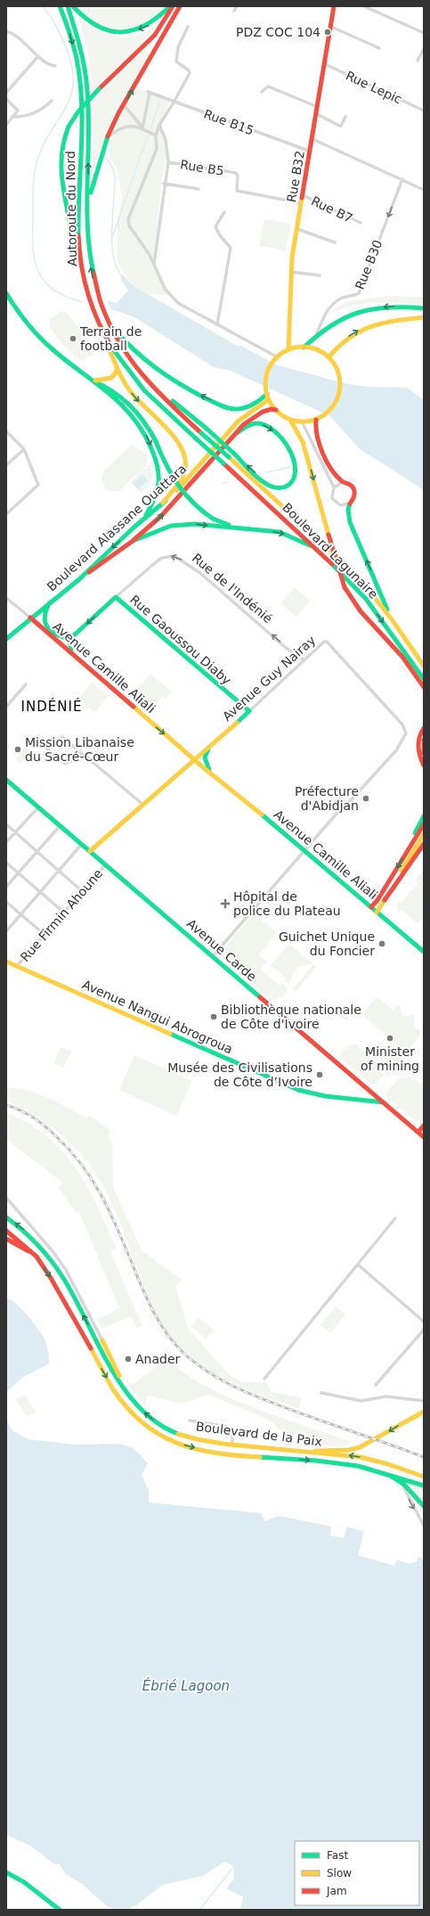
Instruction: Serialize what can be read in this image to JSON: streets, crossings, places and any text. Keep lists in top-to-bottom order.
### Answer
{
  "streets": {
    "main road": [
      "Rue B32",
      "Autoroute du Nord",
      "Boulevard Alassane Ouattara",
      "Boulevard Lagunaire",
      "Rue de l'Indénié",
      "Rue Gaoussou Diaby",
      "Avenue Camille Aliali",
      "Avenue Guy Nairay",
      "Avenue Carde",
      "Avenue Nangui Abrogroua",
      "Boulevard de la Paix"
    ],
    "street": [
      "Rue Lepic",
      "Rue B15",
      "Rue B5",
      "Rue B7",
      "Rue B30",
      "Rue Firmin Ahoune"
    ]
  },
  "crossings": [
    ["Rue Lepic", "Rue B32"],
    ["Rue B15", "Rue B32"],
    ["Rue B5", "Rue B32"],
    ["Rue B32", "Rue B7"],
    ["Rue B32", "Boulevard Alassane Ouattara"],
    ["Autoroute du Nord", "Boulevard Lagunaire"],
    ["Boulevard Alassane Ouattara", "Avenue Camille Aliali"],
    ["Rue de l'Indénié", "Rue Gaoussou Diaby"],
    ["Rue de l'Indénié", "Avenue Guy Nairay"],
    ["Rue Gaoussou Diaby", "Avenue Guy Nairay"],
    ["Avenue Camille Aliali", "Avenue Guy Nairay"],
    ["Avenue Guy Nairay", "Avenue Carde"],
    ["Rue Firmin Ahoune", "Avenue Carde"],
    ["Rue Firmin Ahoune", "Avenue Nangui Abrogroua"],
    ["Avenue Carde", "Avenue Nangui Abrogroua"]
  ],
  "one_way": ["Rue B30"],
  "districts": ["INDÉNIÉ"],
  "water": ["Ébrié Lagoon"],
  "places": {
    "other": [
      "PDZ COC 104",
      "Terrain de football",
      "Mission Libanaise du Sacré-Cœur",
      "Préfecture d'Abidjan",
      "Guichet Unique du Foncier",
      "Bibliothèque nationale de Côte d'Ivoire",
      "Minister of mining",
      "Musée des Civilisations de Côte d’Ivoire",
      "Anader"
    ],
    "health": ["Hôpital de police du Plateau"]
  },
  "legend": ["Fast", "Slow", "Jam"]
}
